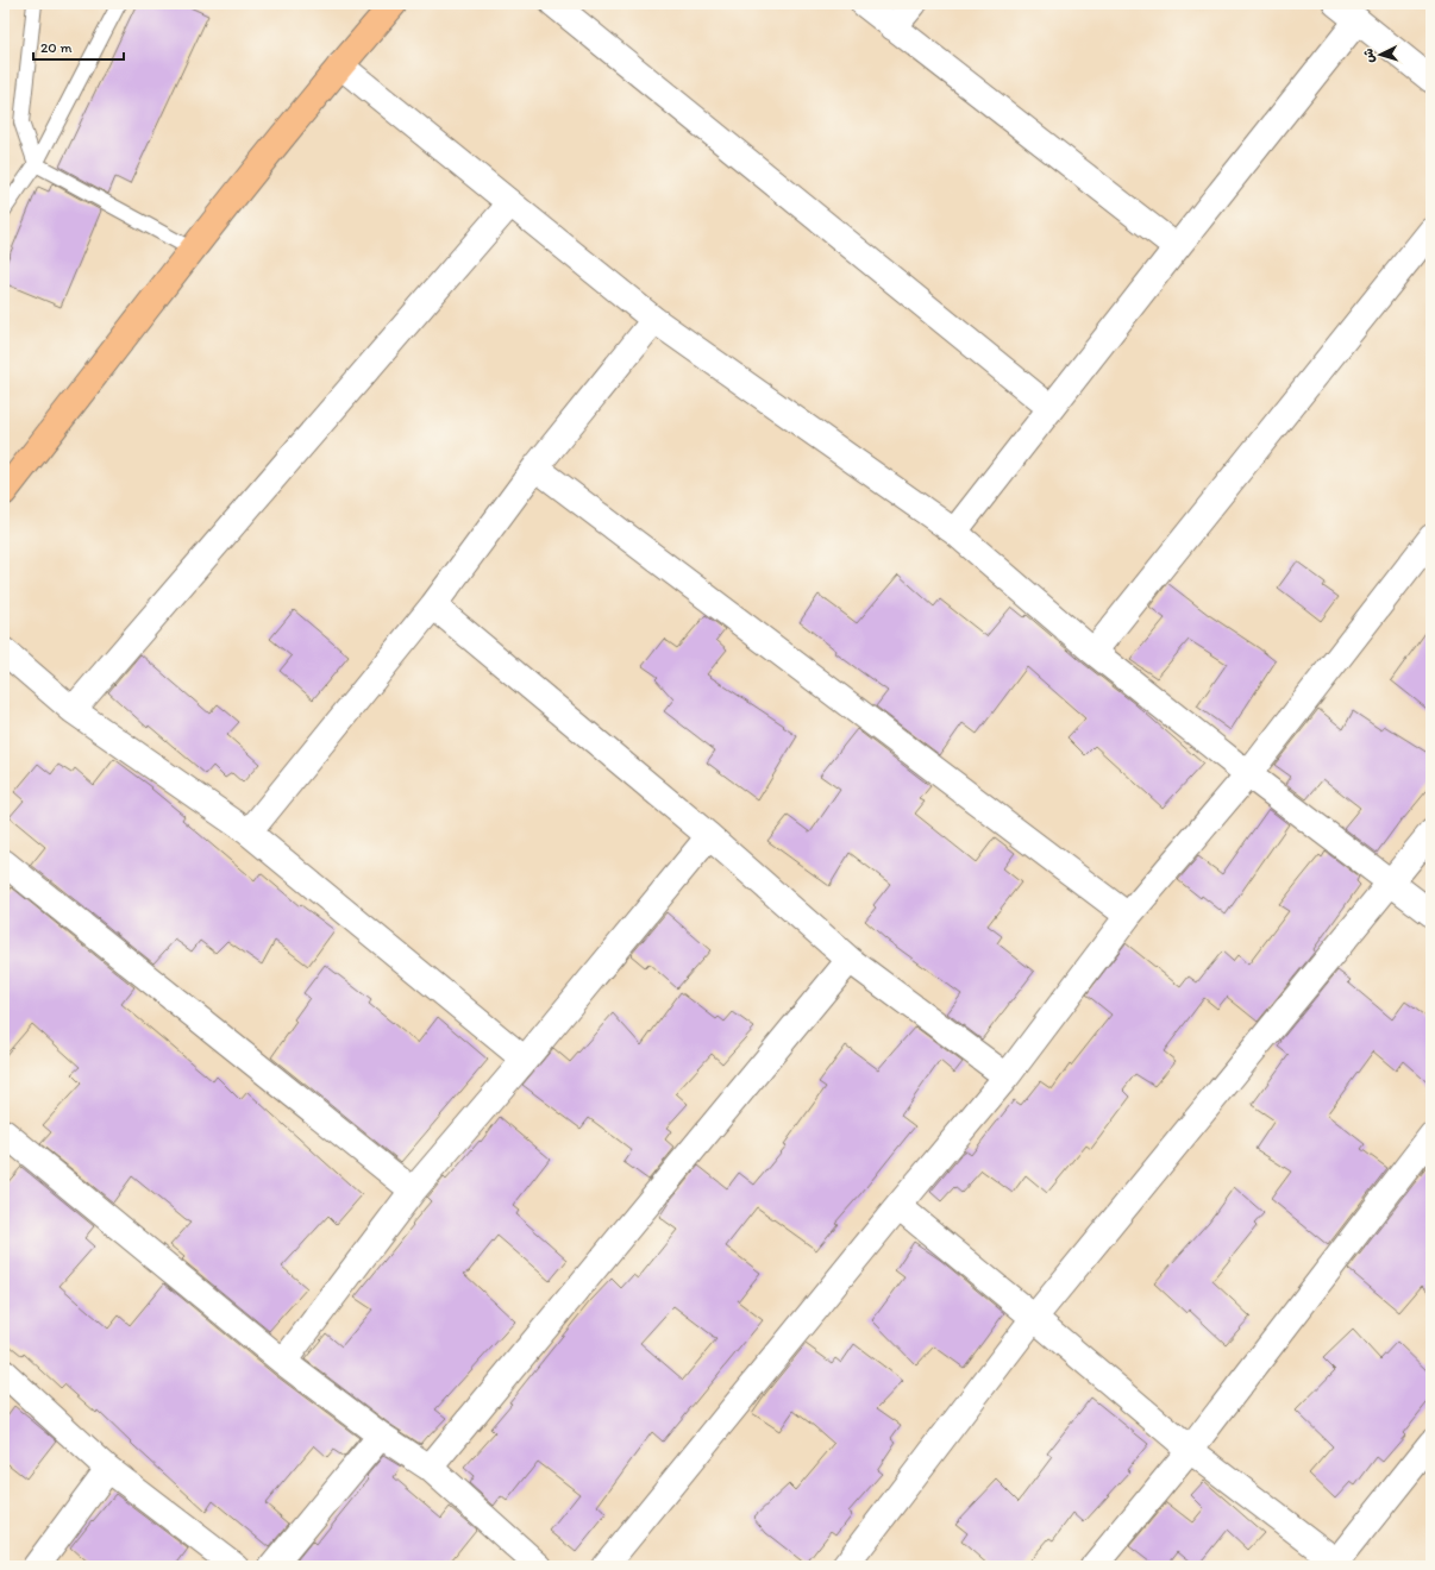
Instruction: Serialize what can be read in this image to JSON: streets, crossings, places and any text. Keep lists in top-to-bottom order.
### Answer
{
  "scale_bar": "20 m",
  "north": "left"
}
